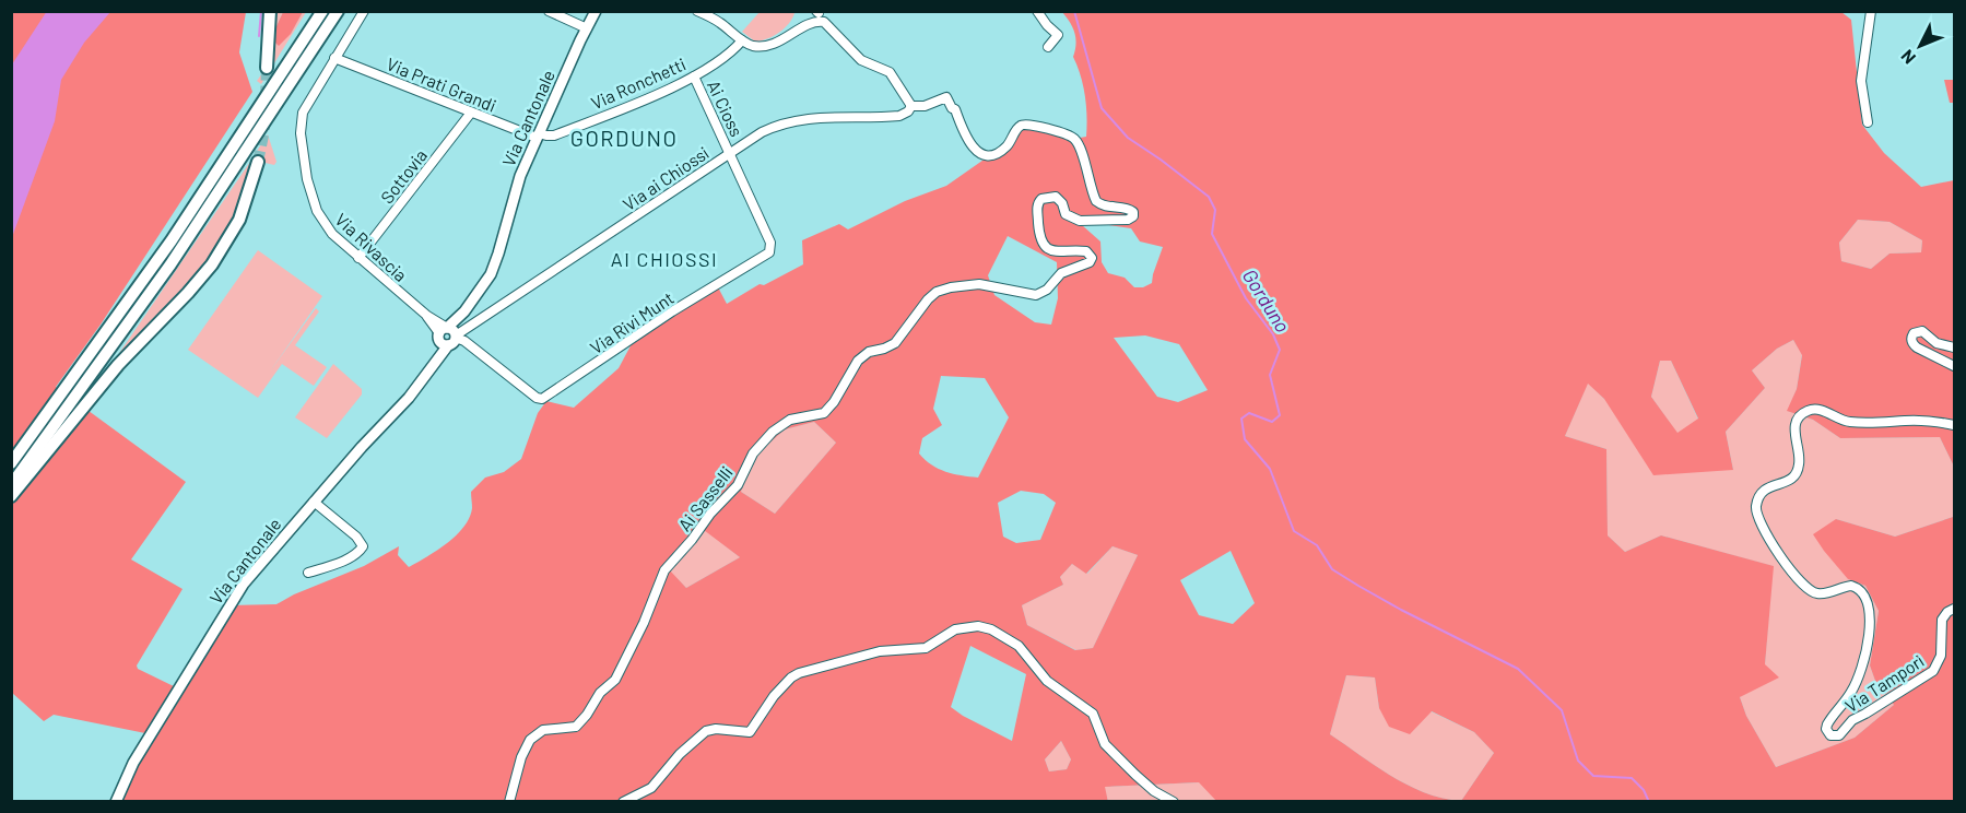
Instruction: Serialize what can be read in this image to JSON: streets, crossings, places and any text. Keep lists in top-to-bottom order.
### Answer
{
  "streets": {
    "main road": ["Via Cantonale"],
    "street": [
      "Via Ronchetti",
      "Via Prati Grandi",
      "Ai Cioss",
      "Sottovia",
      "Via ai Chiossi",
      "Via Rivascia",
      "Via Rivi Munt",
      "Ai Sasselli",
      "Via Tamporì"
    ]
  },
  "crossings": [
    ["Via Ronchetti", "Via Prati Grandi"],
    ["Via Ronchetti", "Ai Cioss"],
    ["Via Ronchetti", "Via Cantonale"],
    ["Via Prati Grandi", "Via Cantonale"],
    ["Via Prati Grandi", "Sottovia"],
    ["Via Prati Grandi", "Via Rivascia"],
    ["Ai Cioss", "Via ai Chiossi"],
    ["Ai Cioss", "Via Rivi Munt"],
    ["Via Cantonale", "Via ai Chiossi"],
    ["Via Cantonale", "Via Rivascia"],
    ["Via Cantonale", "Via Rivi Munt"],
    ["Sottovia", "Via Rivascia"],
    ["Via ai Chiossi", "Via Rivi Munt"],
    ["Via ai Chiossi", "Ai Sasselli"]
  ],
  "districts": ["GORDUNO", "AI CHIOSSI"],
  "water": ["Gorduno"],
  "north": "bottom left"
}
